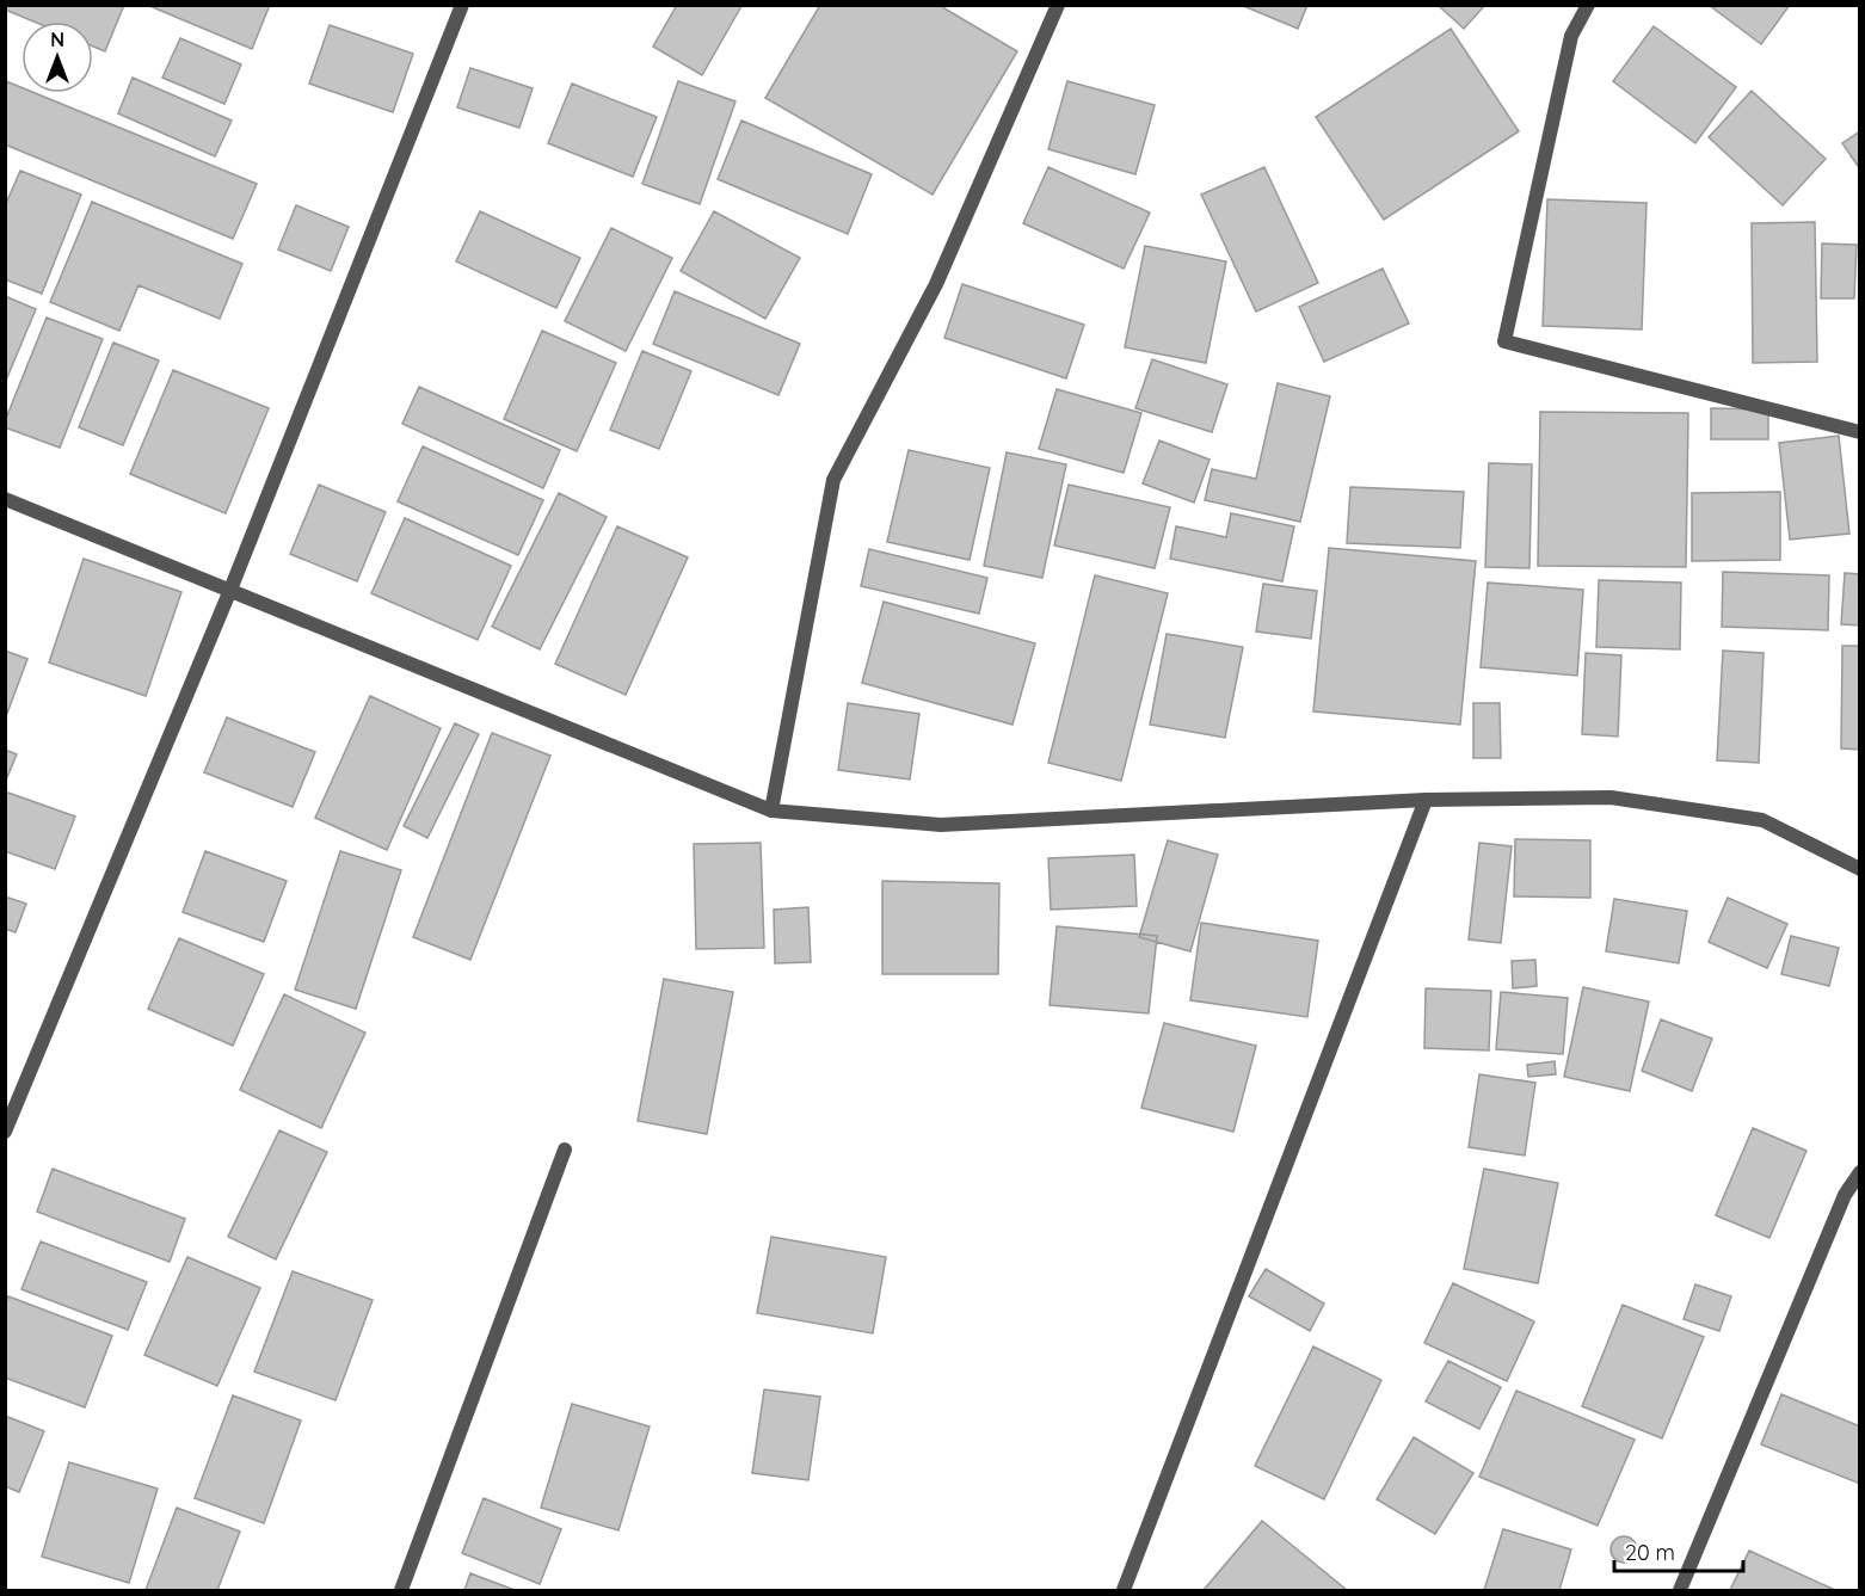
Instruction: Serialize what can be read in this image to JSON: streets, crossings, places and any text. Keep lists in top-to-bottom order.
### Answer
{
  "scale_bar": "20 m",
  "north": "top"
}
